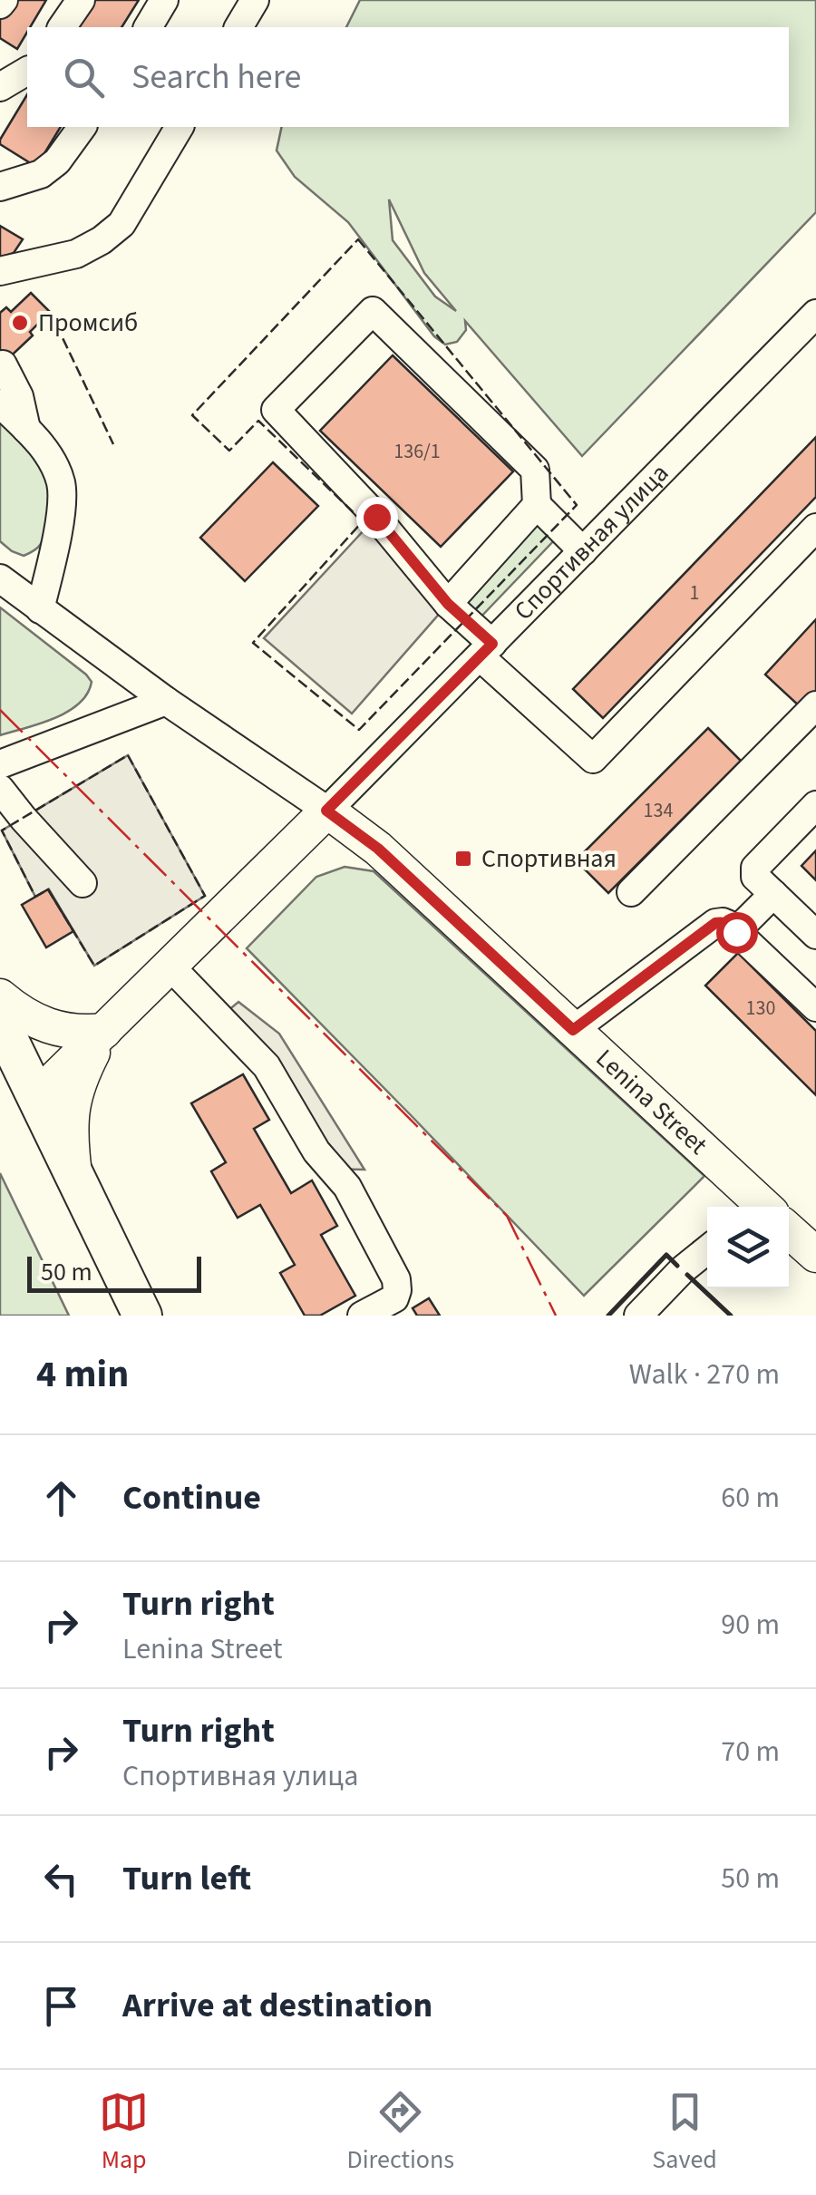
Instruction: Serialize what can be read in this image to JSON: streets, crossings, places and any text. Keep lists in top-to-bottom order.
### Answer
{
  "streets": {
    "main road": ["Lenina Street"],
    "street": ["Спортивная улица"]
  },
  "crossings": [
    ["Спортивная улица", "Lenina Street"]
  ],
  "places": {
    "other": ["Промсиб"],
    "transit": ["Спортивная"]
  },
  "house_numbers": [
    "136/1",
    "1",
    "134",
    "130"
  ],
  "scale_bar": "50 m",
  "page": {
    "search": "Search here",
    "scale": "50 m",
    "heading": ["4 min", "Walk · 270 m"],
    "list": [
      ["Continue", "60 m"],
      ["Turn right", "Lenina Street", "90 m"],
      ["Turn right", "Спортивная улица", "70 m"],
      ["Turn left", "50 m"],
      "Arrive at destination"
    ],
    "nav": ["Map", "Directions", "Saved"]
  }
}
